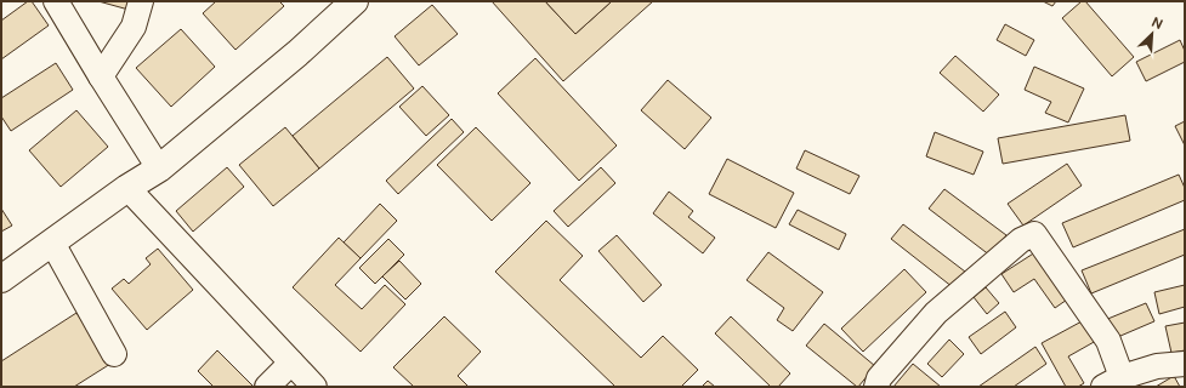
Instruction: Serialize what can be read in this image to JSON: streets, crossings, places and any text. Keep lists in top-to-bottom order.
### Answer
{
  "north": "top right"
}
